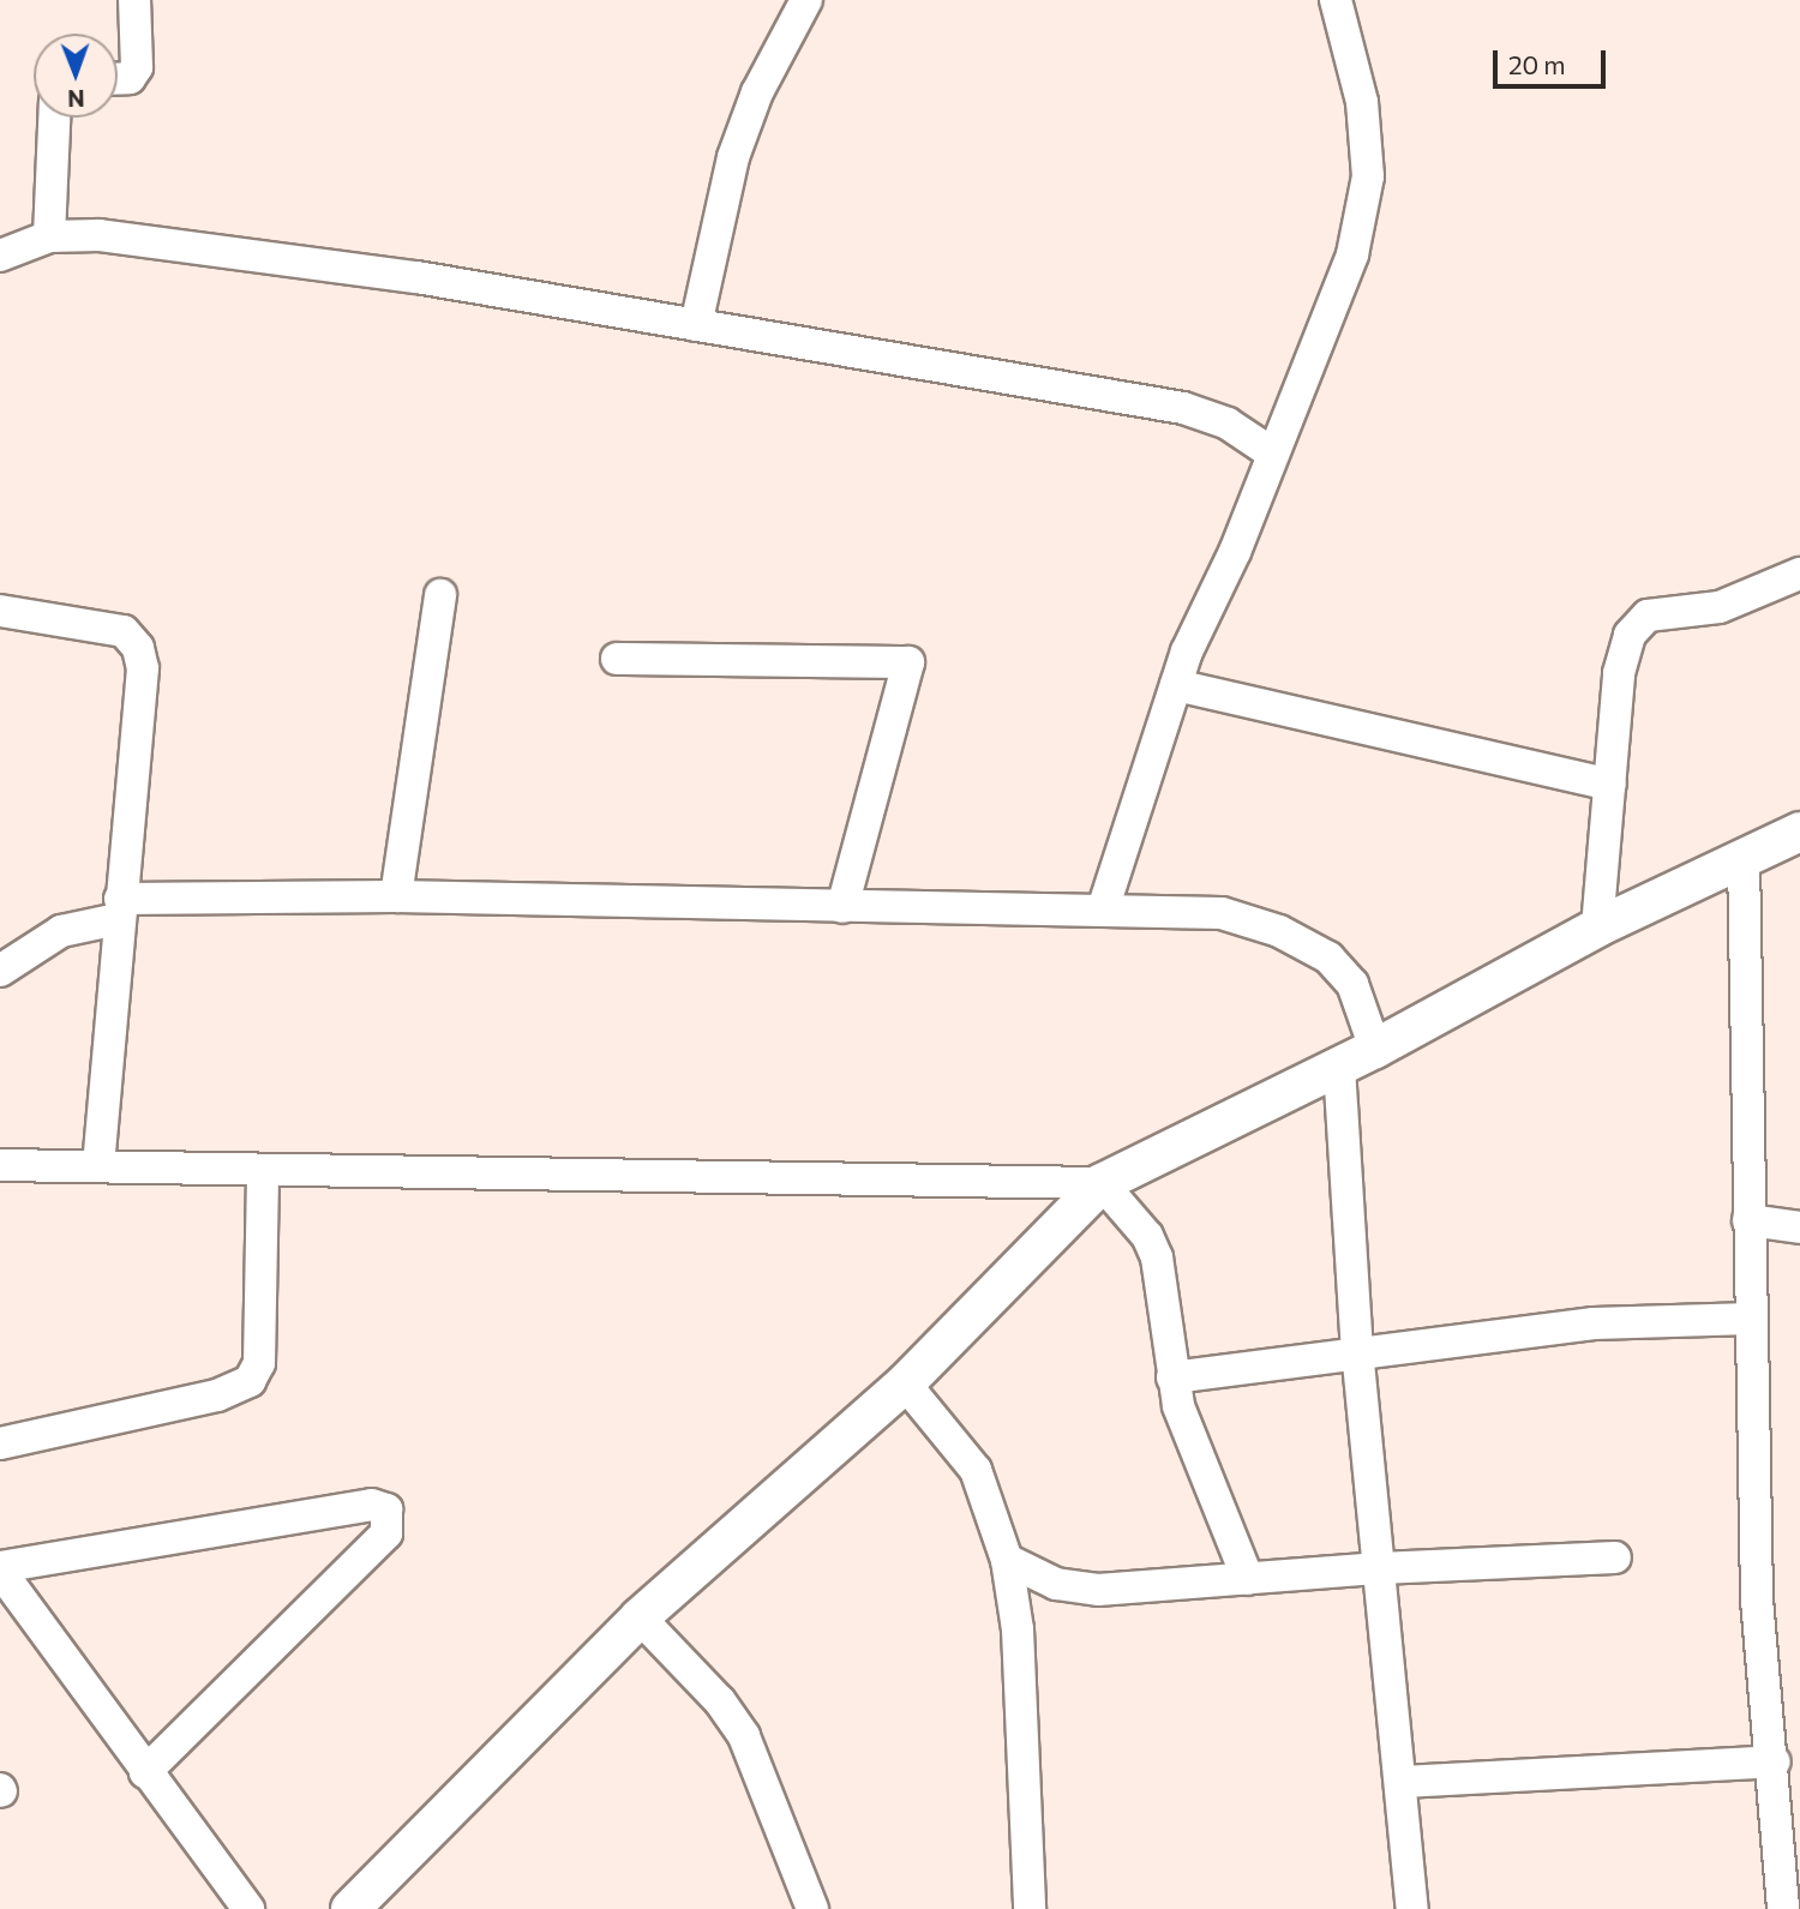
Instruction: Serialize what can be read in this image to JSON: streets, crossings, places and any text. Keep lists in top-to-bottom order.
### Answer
{
  "scale_bar": "20 m",
  "north": "bottom"
}
